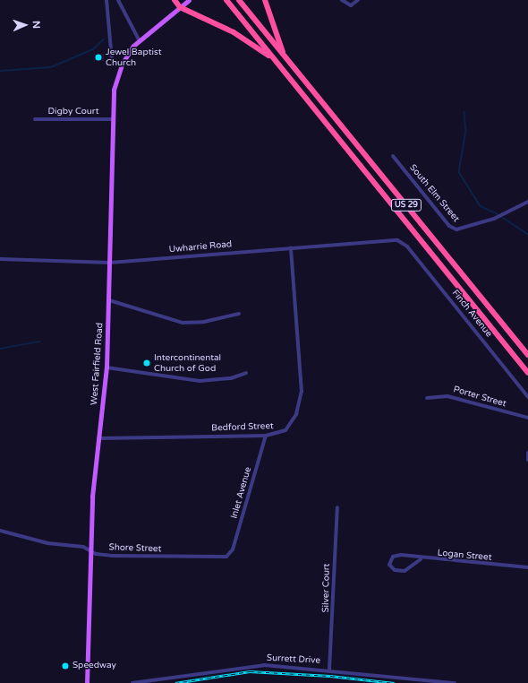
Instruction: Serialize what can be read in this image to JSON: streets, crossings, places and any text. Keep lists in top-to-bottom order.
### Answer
{
  "streets": {
    "highway": ["US 29"],
    "main road": ["West Fairfield Road"],
    "street": [
      "Digby Court",
      "South Elm Street",
      "Uwharrie Road",
      "Finch Avenue",
      "Porter Street",
      "Bedford Street",
      "Inlet Avenue",
      "Shore Street",
      "Logan Street",
      "Silver Court",
      "Surrett Drive"
    ]
  },
  "crossings": [
    ["Digby Court", "West Fairfield Road"],
    ["Uwharrie Road", "Finch Avenue"],
    ["Uwharrie Road", "West Fairfield Road"],
    ["Uwharrie Road", "Bedford Street"],
    ["West Fairfield Road", "Bedford Street"],
    ["West Fairfield Road", "Shore Street"],
    ["Bedford Street", "Inlet Avenue"],
    ["Inlet Avenue", "Shore Street"],
    ["Silver Court", "Surrett Drive"]
  ],
  "places": ["Jewel Baptist Church", "Intercontinental Church of God", "Speedway"],
  "north": "right"
}
